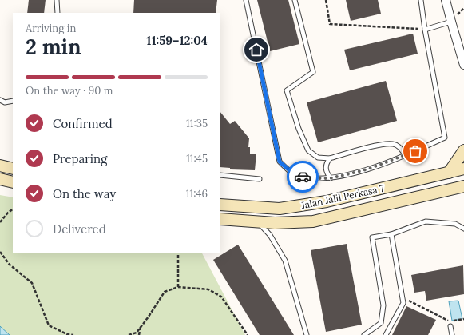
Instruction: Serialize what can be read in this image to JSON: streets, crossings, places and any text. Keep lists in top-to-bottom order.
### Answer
{
  "streets": {
    "street": ["Jalan Jalil Perkasa 7"]
  },
  "page": {
    "heading": ["2 min", "Arriving in", "11:59–12:04"],
    "bar": "On the way · 90 m",
    "list": [
      ["Confirmed", "11:35"],
      ["Preparing", "11:45"],
      ["On the way", "11:46"],
      "Delivered"
    ]
  }
}
